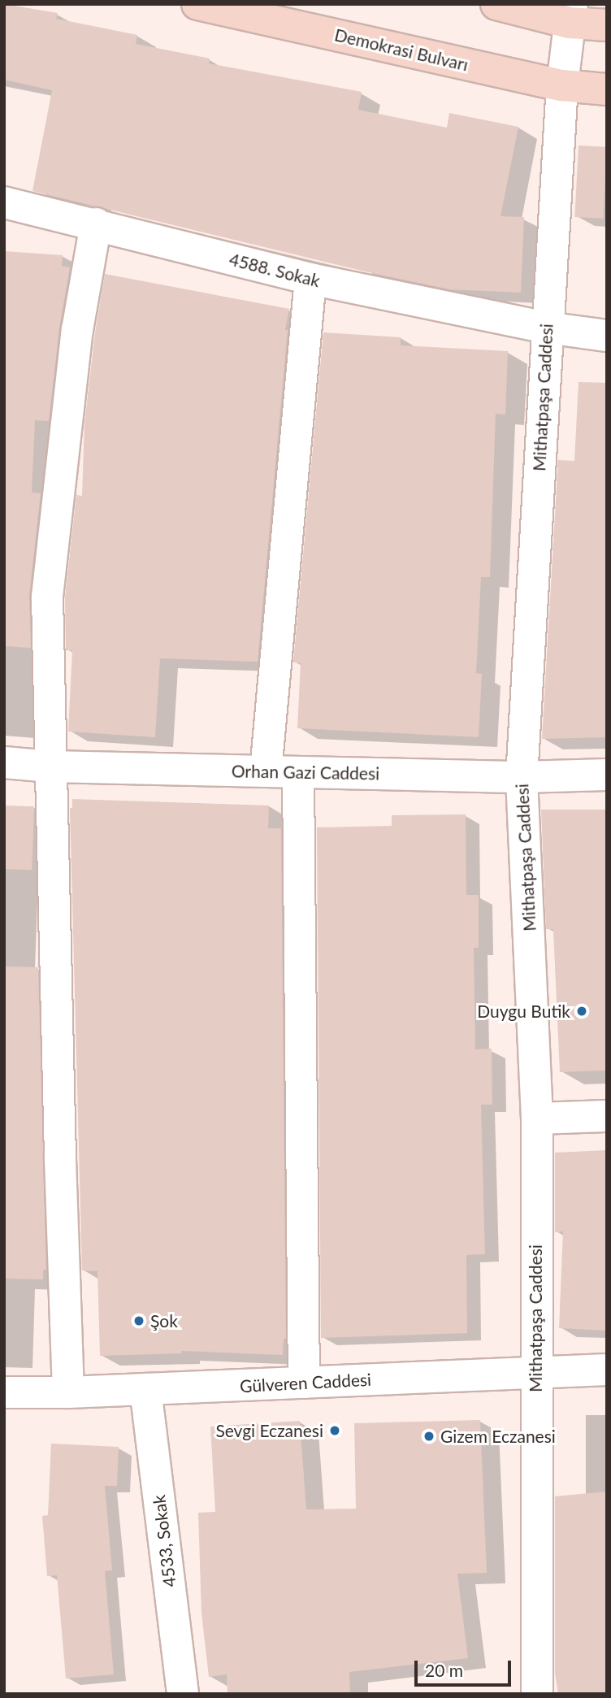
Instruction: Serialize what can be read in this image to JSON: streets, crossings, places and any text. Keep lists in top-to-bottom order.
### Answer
{
  "streets": {
    "main road": ["Demokrasi Bulvarı"],
    "street": [
      "4588. Sokak",
      "Mithatpaşa Caddesi",
      "Orhan Gazi Caddesi",
      "Gülveren Caddesi",
      "4533, Sokak"
    ]
  },
  "crossings": [
    ["Demokrasi Bulvarı", "Mithatpaşa Caddesi"],
    ["4588. Sokak", "Mithatpaşa Caddesi"],
    ["Mithatpaşa Caddesi", "Orhan Gazi Caddesi"],
    ["Mithatpaşa Caddesi", "Gülveren Caddesi"],
    ["Gülveren Caddesi", "4533, Sokak"]
  ],
  "places": [
    "Duygu Butik",
    "Şok",
    "Sevgi Eczanesi",
    "Gizem Eczanesi"
  ],
  "scale_bar": "20 m"
}
